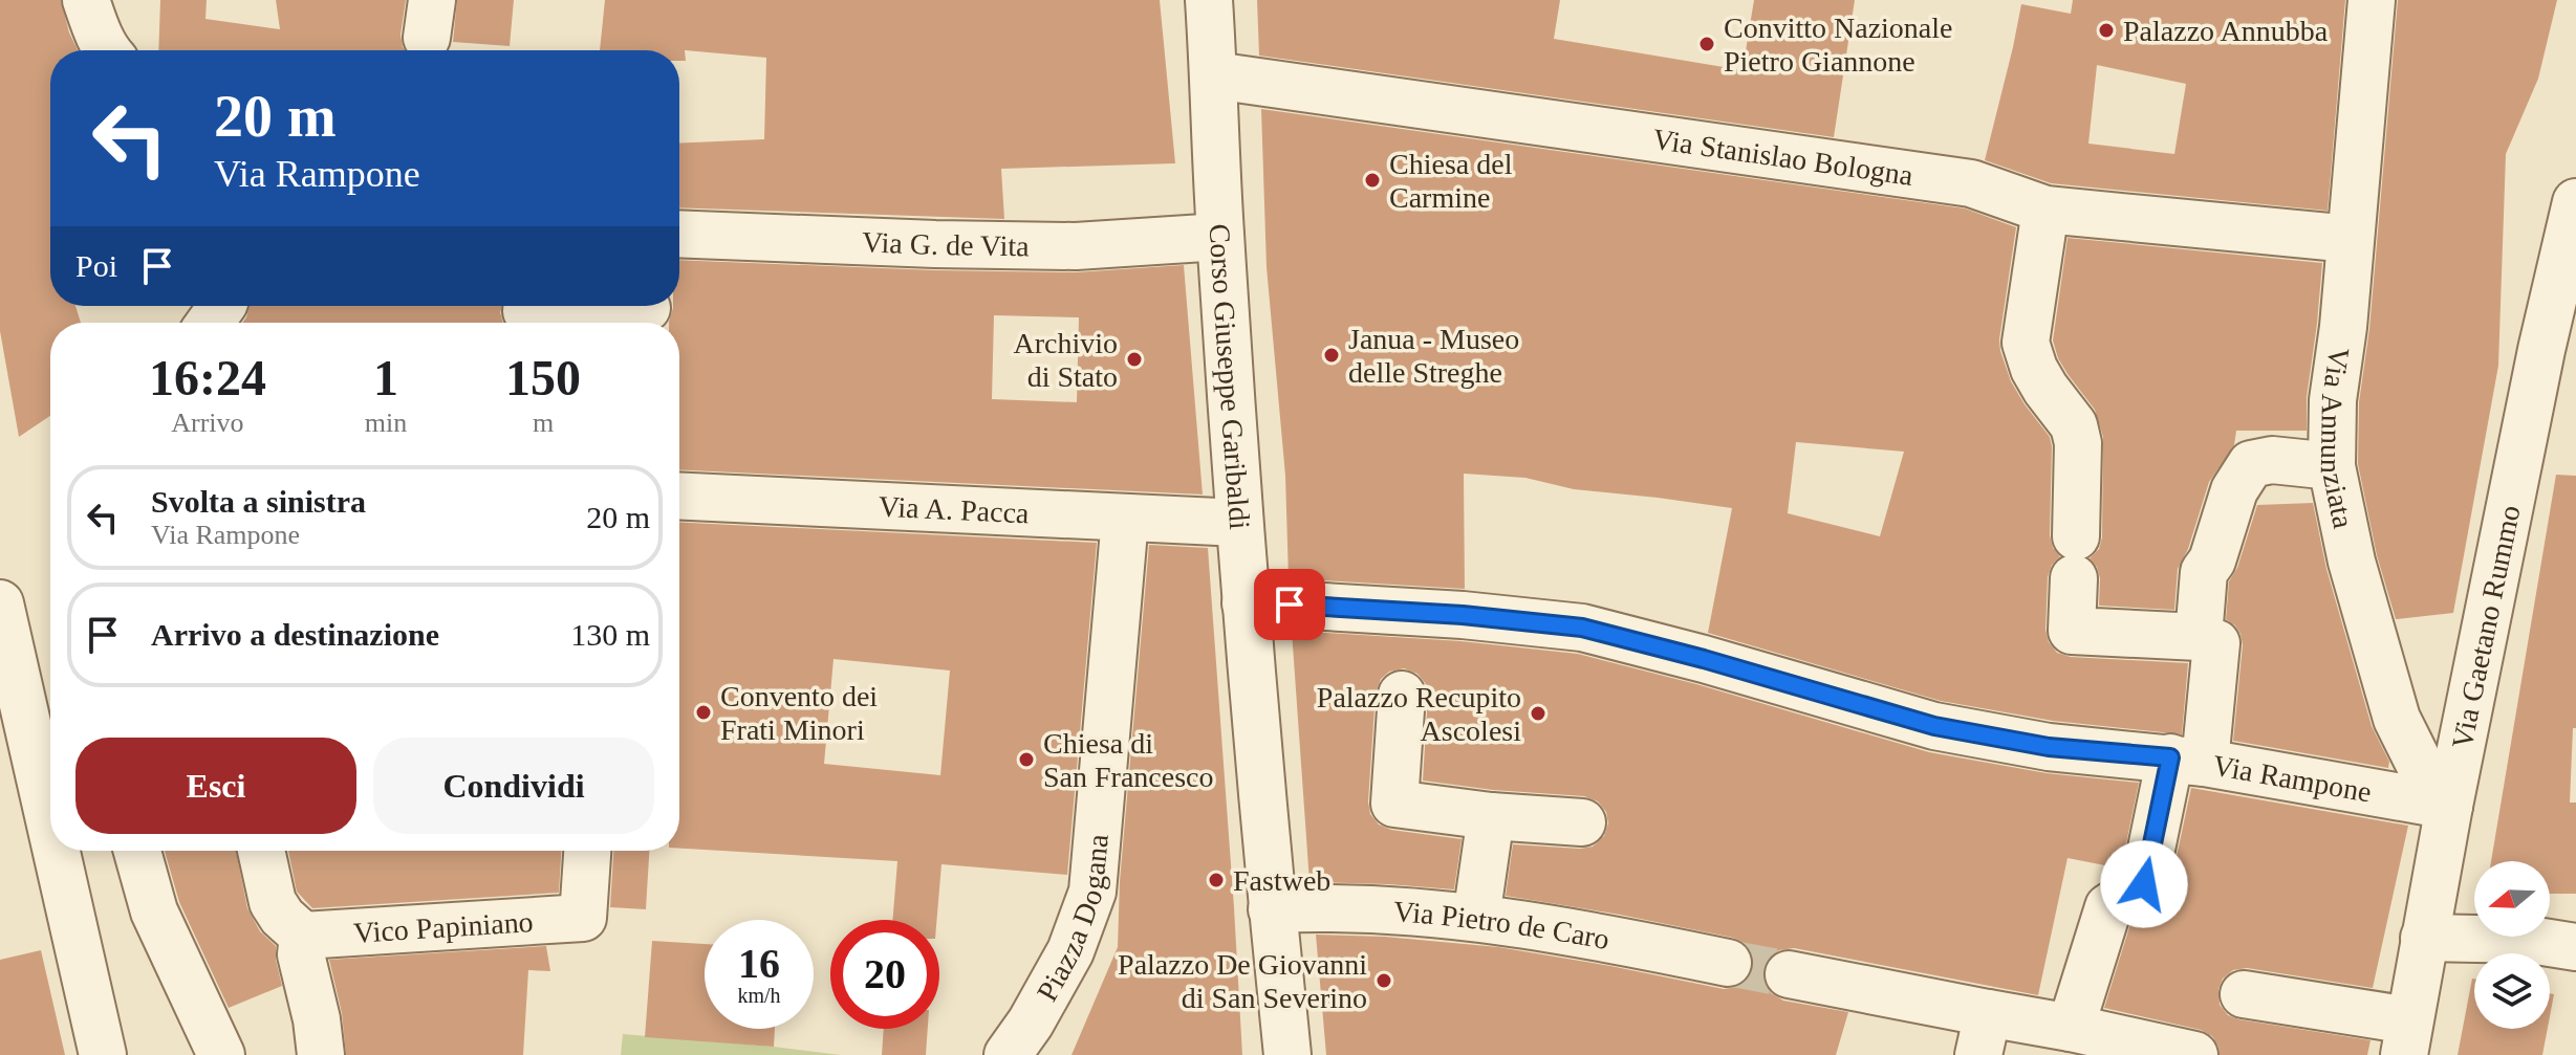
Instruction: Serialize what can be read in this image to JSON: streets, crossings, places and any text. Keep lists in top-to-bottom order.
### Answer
{
  "streets": {
    "street": [
      "Via Stanislao Bologna",
      "Via G. de Vita",
      "Corso Giuseppe Garibaldi",
      "Via Annunziata",
      "Via A. Pacca",
      "Via Gaetano Rummo",
      "Via Rampone",
      "Piazza Dogana",
      "Vico Papiniano",
      "Via Pietro de Caro"
    ]
  },
  "crossings": [
    ["Via Stanislao Bologna", "Corso Giuseppe Garibaldi"],
    ["Via Stanislao Bologna", "Via Annunziata"],
    ["Via G. de Vita", "Corso Giuseppe Garibaldi"],
    ["Corso Giuseppe Garibaldi", "Via A. Pacca"],
    ["Corso Giuseppe Garibaldi", "Via Rampone"],
    ["Corso Giuseppe Garibaldi", "Via Pietro de Caro"],
    ["Via Annunziata", "Via Gaetano Rummo"],
    ["Via Annunziata", "Via Rampone"],
    ["Via A. Pacca", "Piazza Dogana"],
    ["Via Gaetano Rummo", "Via Rampone"]
  ],
  "places": [
    "Palazzo Annubba",
    "Convitto Nazionale Pietro Giannone",
    "Chiesa del Carmine",
    "Janua - Museo delle Streghe",
    "Archivio di Stato",
    "Convento dei Frati Minori",
    "Palazzo Recupito Ascolesi",
    "Chiesa di San Francesco",
    "Fastweb",
    "Palazzo De Giovanni di San Severino"
  ],
  "north": "left",
  "page": {
    "turn": ["20 m", "Via Rampone"],
    "then": "Poi",
    "eta": [
      "16:24",
      "Arrivo",
      "1",
      "min",
      "150",
      "m"
    ],
    "list": [
      {
        "name": "Svolta a sinistra",
        "note": "Via Rampone",
        "value": "20 m"
      },
      {
        "name": "Arrivo a destinazione",
        "value": "130 m"
      }
    ],
    "buttons": ["Esci", "Condividi"],
    "speed": "16 km/h",
    "limit": "20"
  }
}
